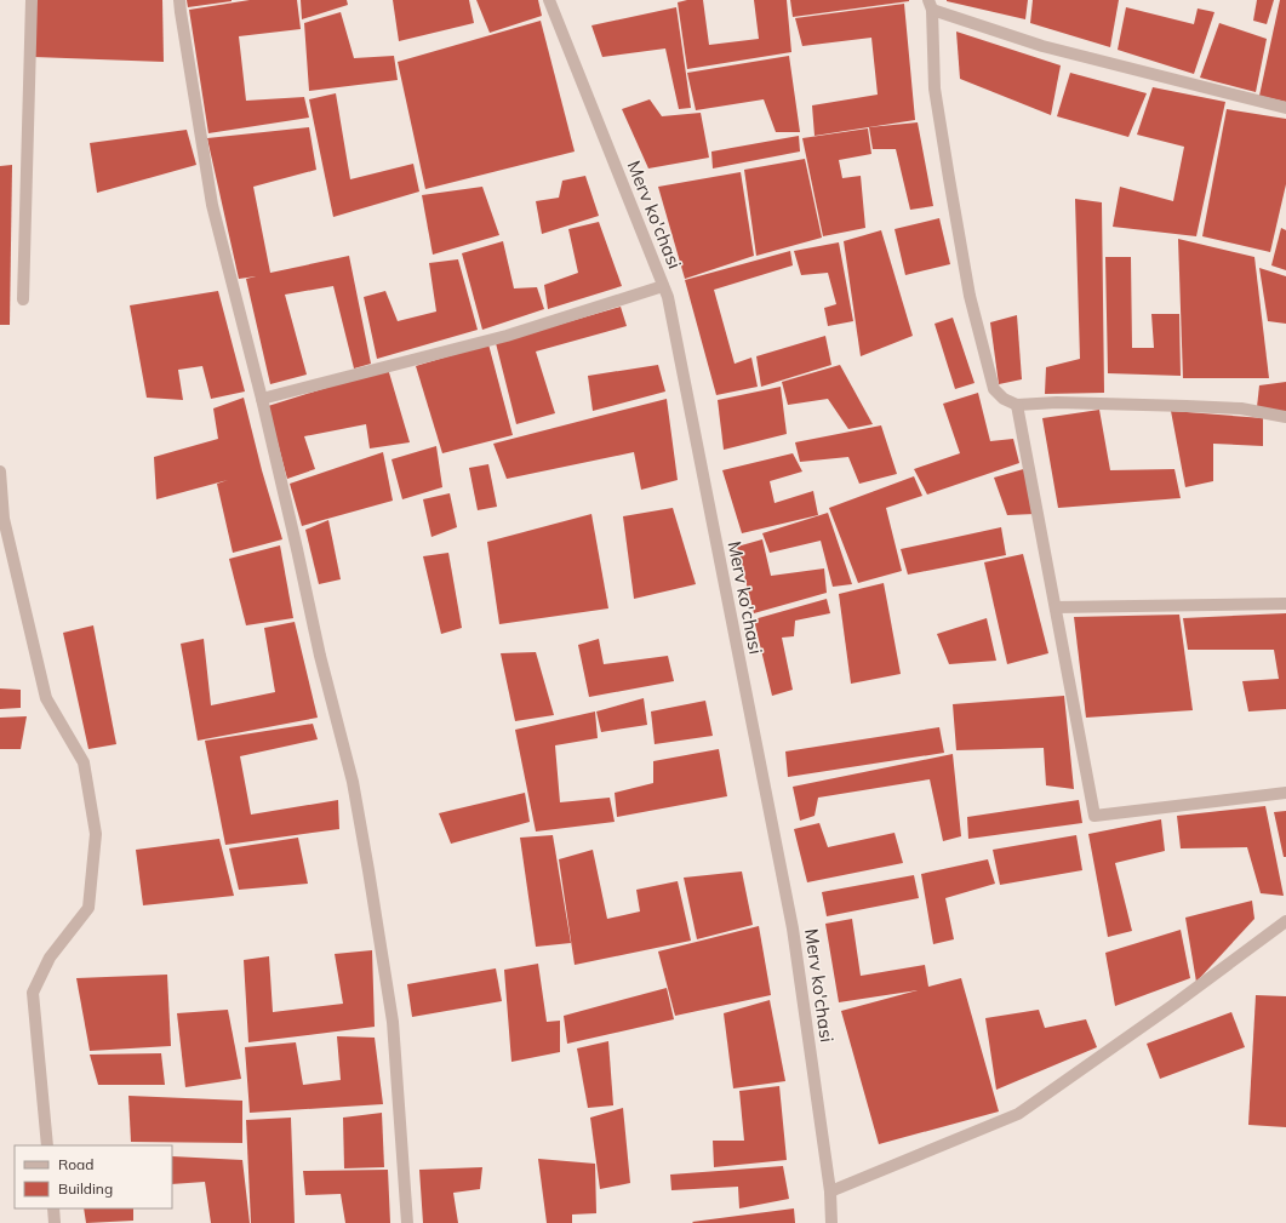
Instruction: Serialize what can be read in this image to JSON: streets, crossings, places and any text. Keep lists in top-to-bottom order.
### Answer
{
  "streets": {
    "street": ["Merv ko'chasi"]
  },
  "legend": ["Road", "Building"]
}
